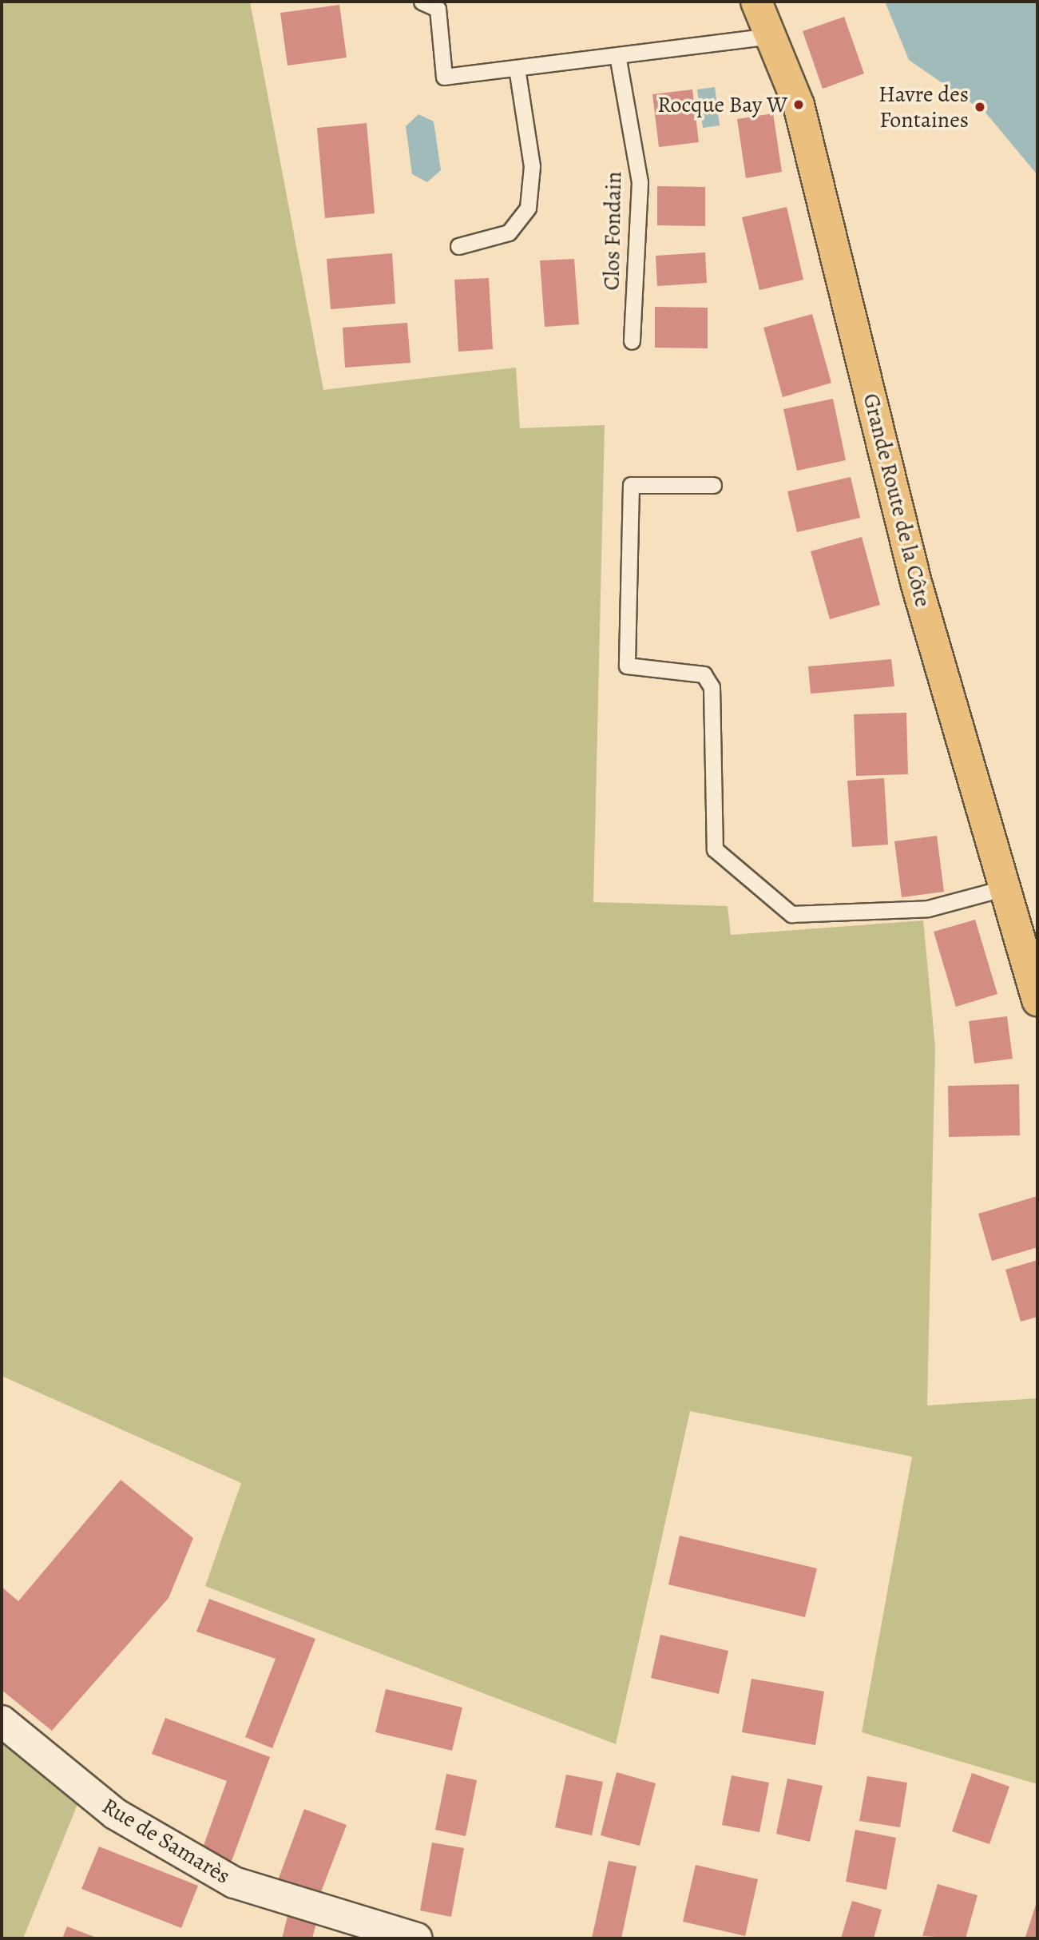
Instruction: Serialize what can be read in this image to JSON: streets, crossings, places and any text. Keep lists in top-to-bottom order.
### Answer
{
  "streets": {
    "main road": ["Grande Route de la Côte"],
    "street": ["Rue de Samarès"],
    "lane": ["Clos Fondain"]
  },
  "places": ["Rocque Bay W", "Havre des Fontaines"]
}
